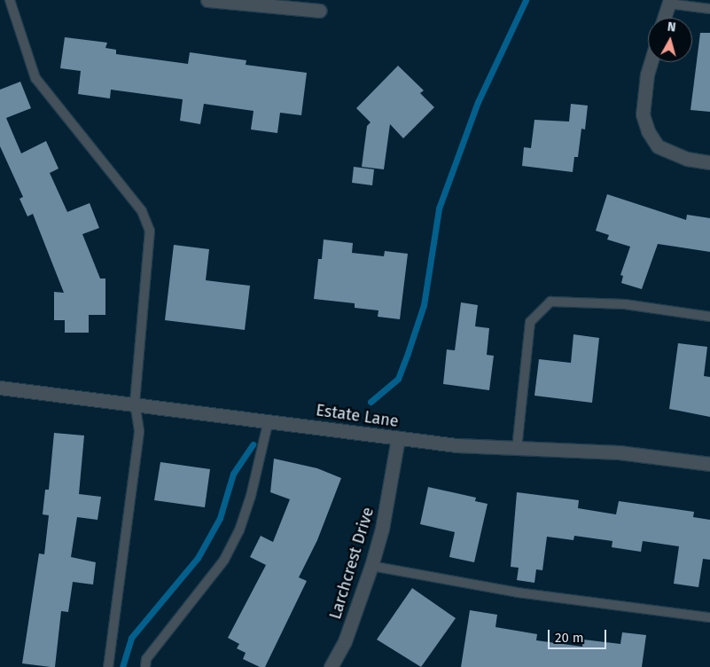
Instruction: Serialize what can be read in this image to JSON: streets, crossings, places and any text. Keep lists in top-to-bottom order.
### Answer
{
  "streets": {
    "street": ["Estate Lane", "Larchcrest Drive"]
  },
  "crossings": [
    ["Estate Lane", "Larchcrest Drive"]
  ],
  "scale_bar": "20 m",
  "north": "top"
}
